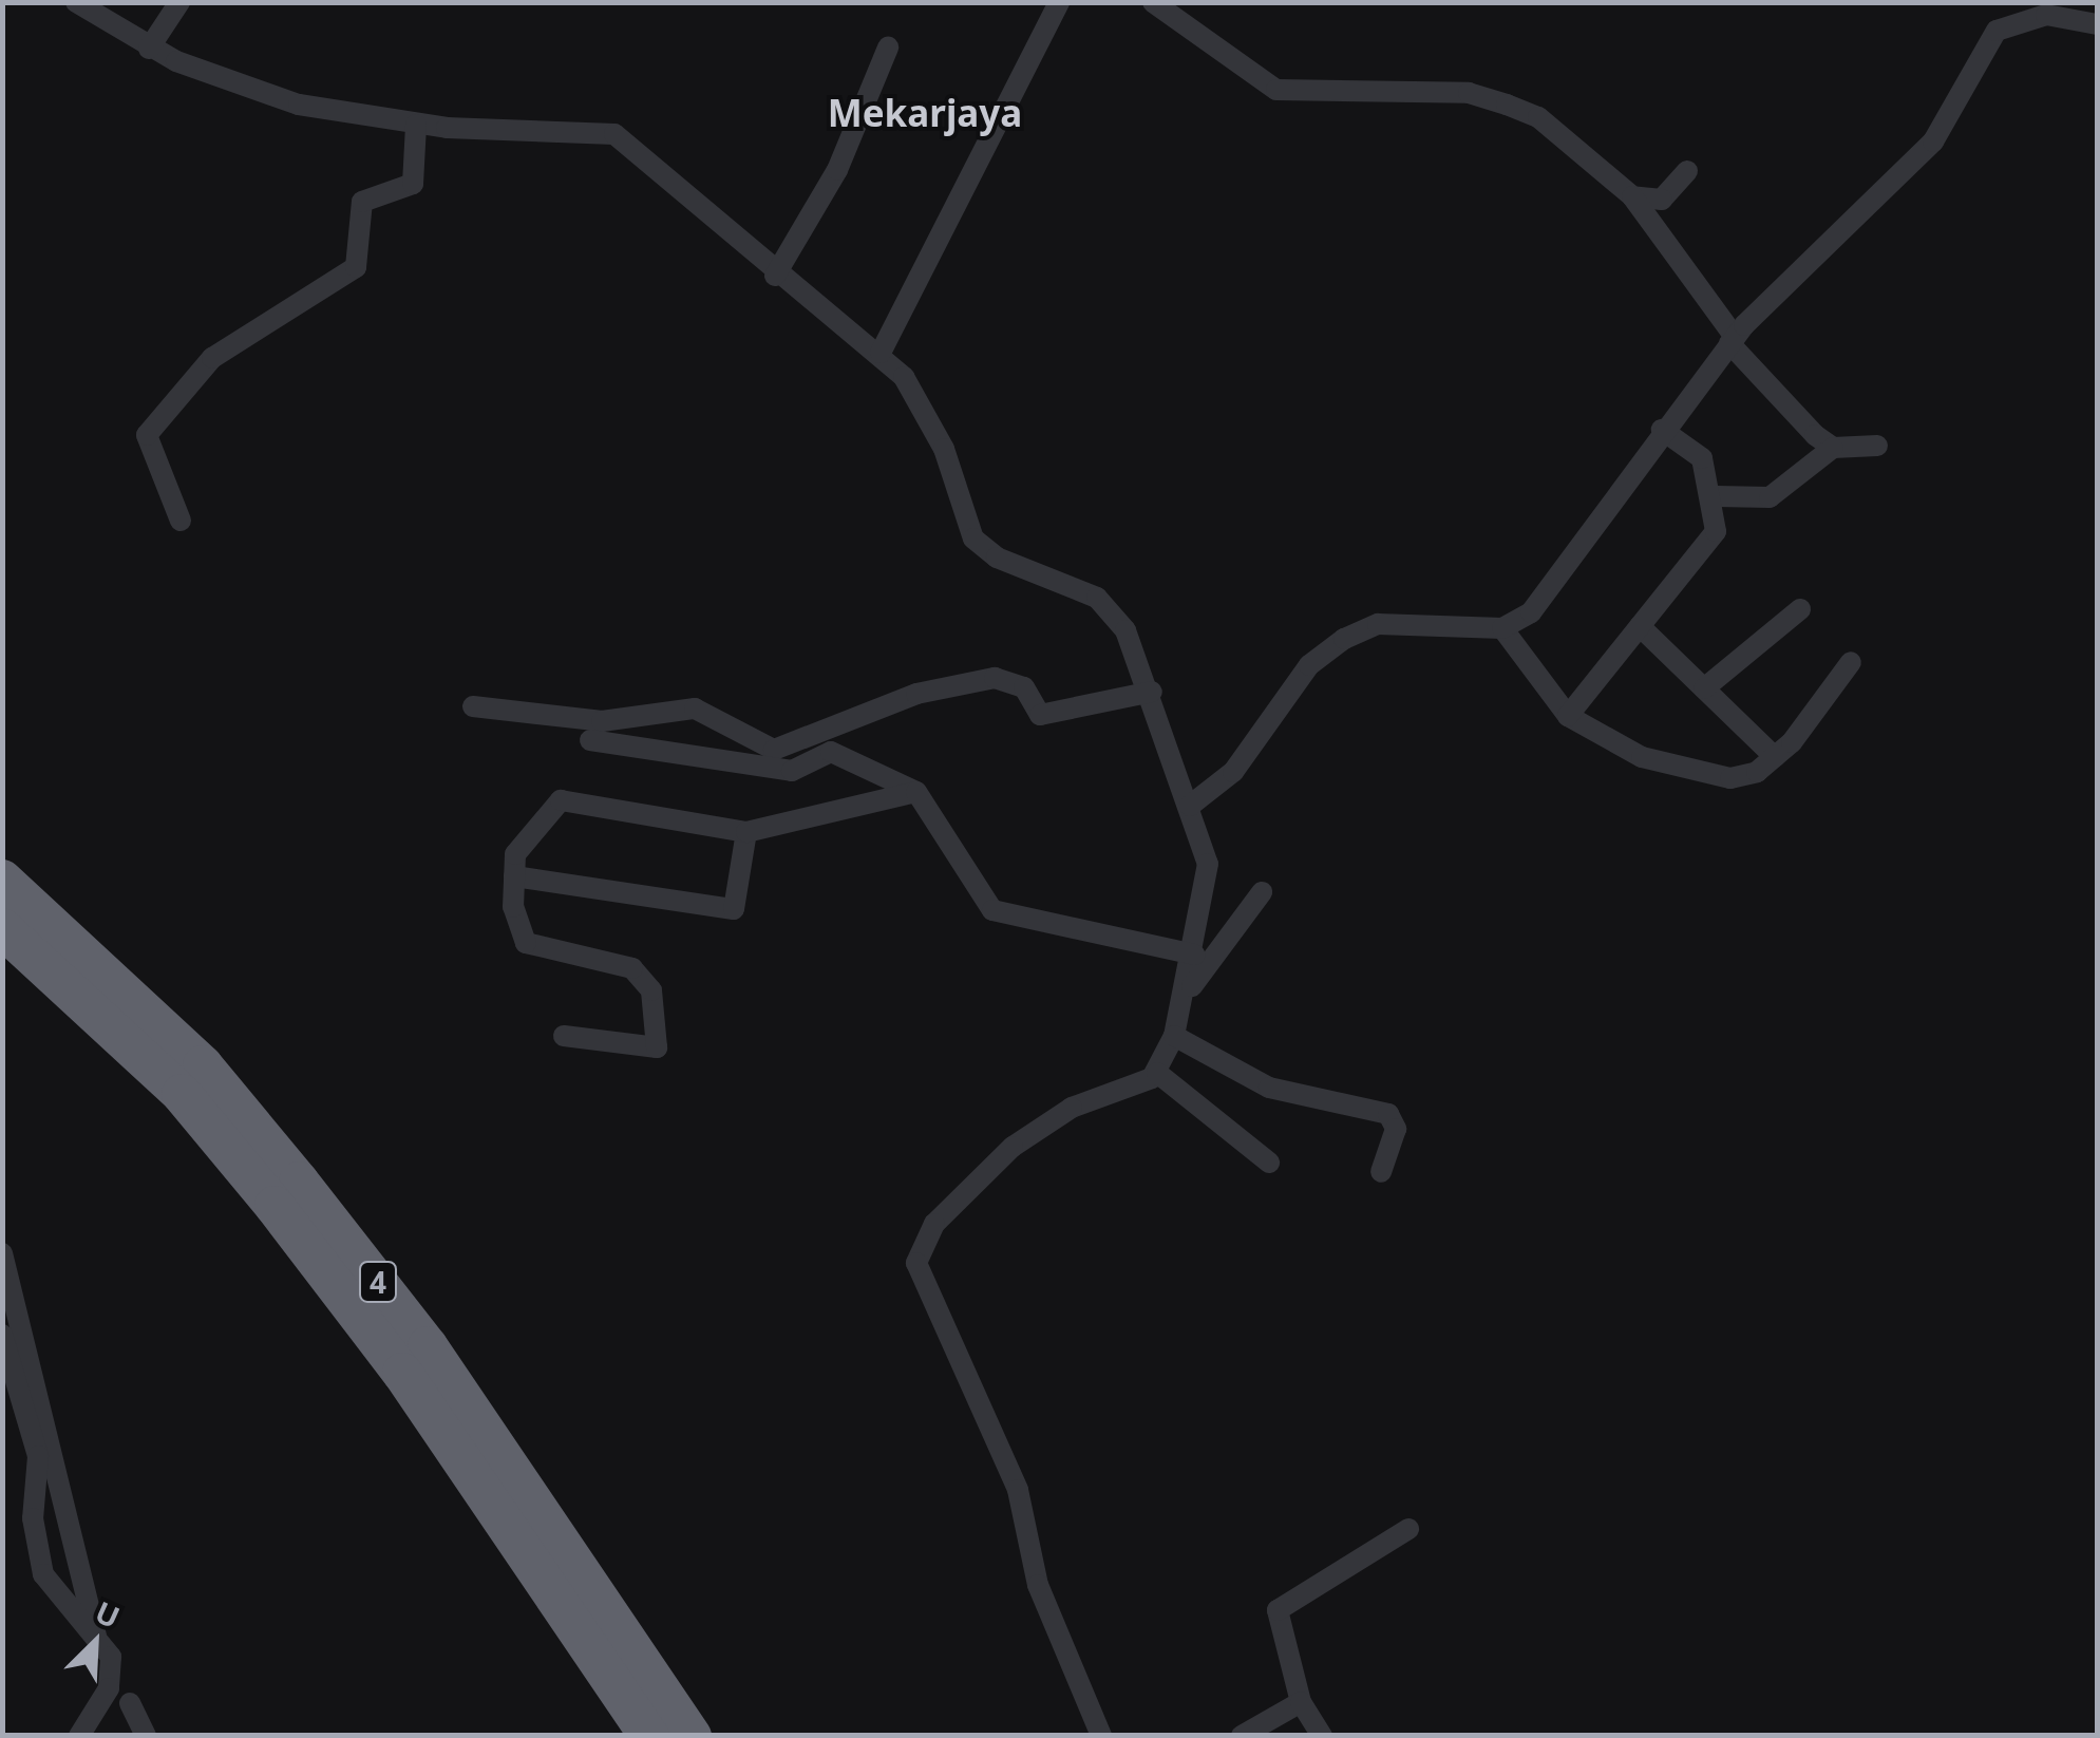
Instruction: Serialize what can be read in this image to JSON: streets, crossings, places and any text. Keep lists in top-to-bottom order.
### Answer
{
  "streets": {
    "highway": ["4"]
  },
  "districts": ["Mekarjaya"],
  "north": "top right"
}
